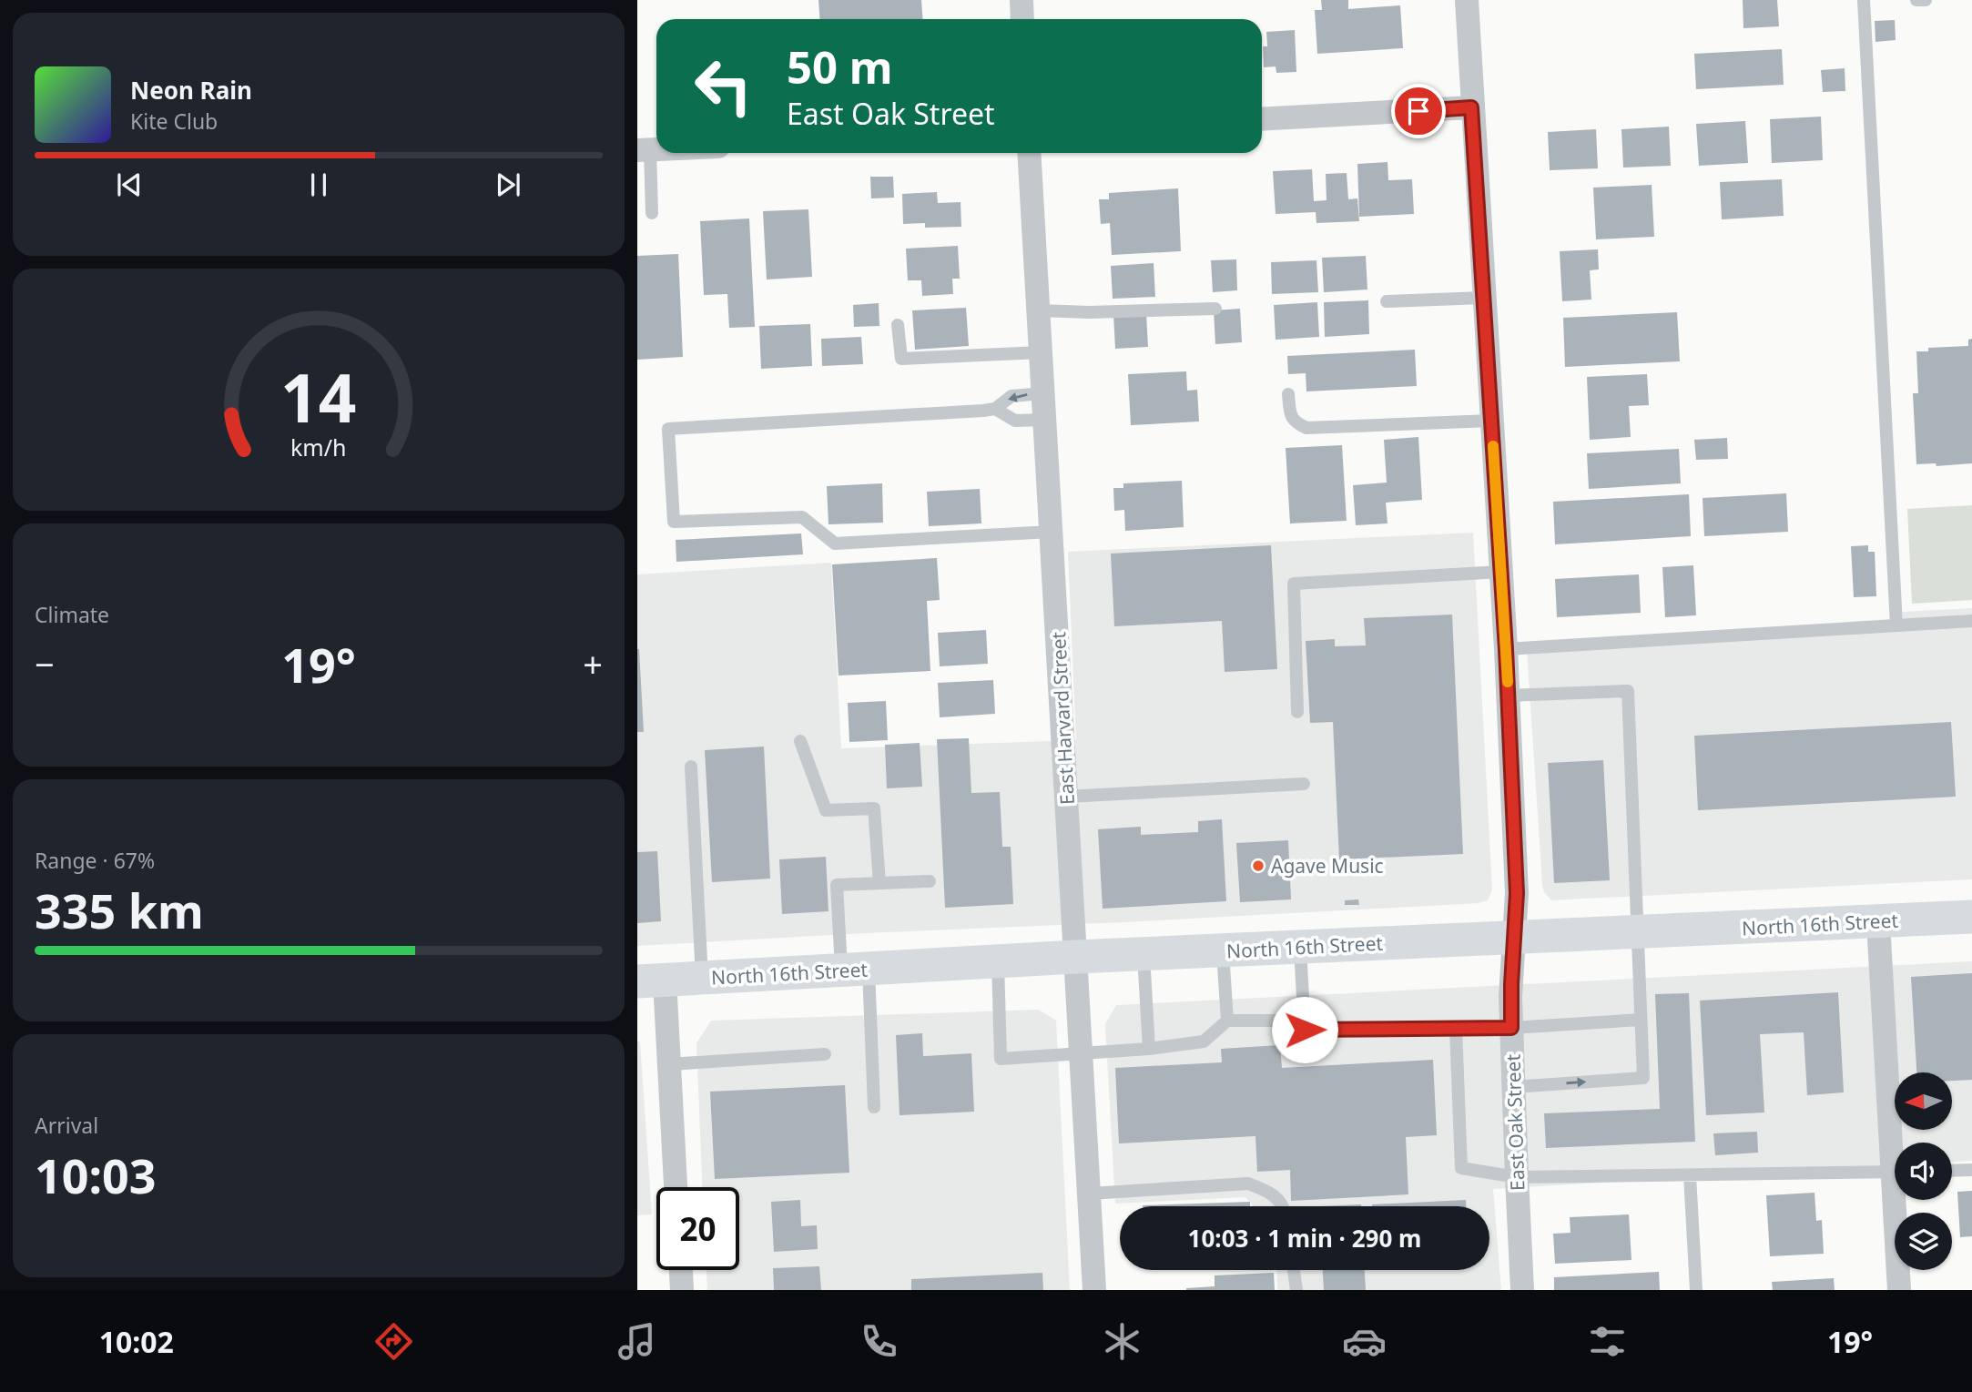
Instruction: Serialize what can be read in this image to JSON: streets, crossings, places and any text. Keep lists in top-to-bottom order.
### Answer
{
  "streets": {
    "main road": ["North 16th Street"],
    "street": ["East Harvard Street", "East Oak Street"]
  },
  "crossings": [
    ["East Harvard Street", "North 16th Street"],
    ["North 16th Street", "East Oak Street"]
  ],
  "places": ["Agave Music"],
  "north": "left",
  "page": {
    "turn": ["50 m", "East Oak Street"],
    "song": ["Neon Rain", "Kite Club"],
    "tile": [
      "Climate",
      ["Range · 67%", "335 km"],
      ["Arrival", "10:03"]
    ],
    "heat": ["−", "19°", "+"],
    "limit": "20",
    "trip": "10:03 · 1 min · 290 m",
    "tabs": ["10:02", "19°"],
    "gauge": ["14", "km/h"]
  }
}
